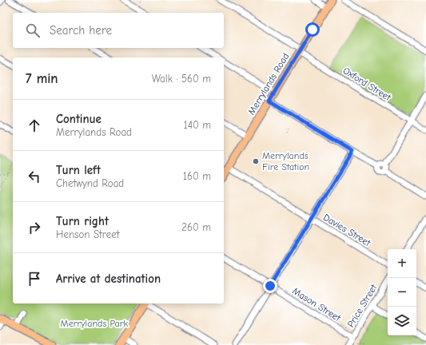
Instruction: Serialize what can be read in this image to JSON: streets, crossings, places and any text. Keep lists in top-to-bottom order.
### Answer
{
  "streets": {
    "main road": ["Merrylands Road"],
    "street": [
      "Oxford Street",
      "Davies Street",
      "Mason Street",
      "Price Street"
    ]
  },
  "crossings": [
    ["Merrylands Road", "Oxford Street"],
    ["Merrylands Road", "Davies Street"],
    ["Mason Street", "Price Street"]
  ],
  "parks": ["Merrylands Park"],
  "places": ["Merrylands Fire Station"],
  "page": {
    "search": "Search here",
    "heading": ["7 min", "Walk · 560 m"],
    "list": [
      ["Continue", "Merrylands Road", "140 m"],
      ["Turn left", "Chetwynd Road", "160 m"],
      ["Turn right", "Henson Street", "260 m"],
      "Arrive at destination"
    ],
    "map_buttons": ["+", "−"]
  }
}
